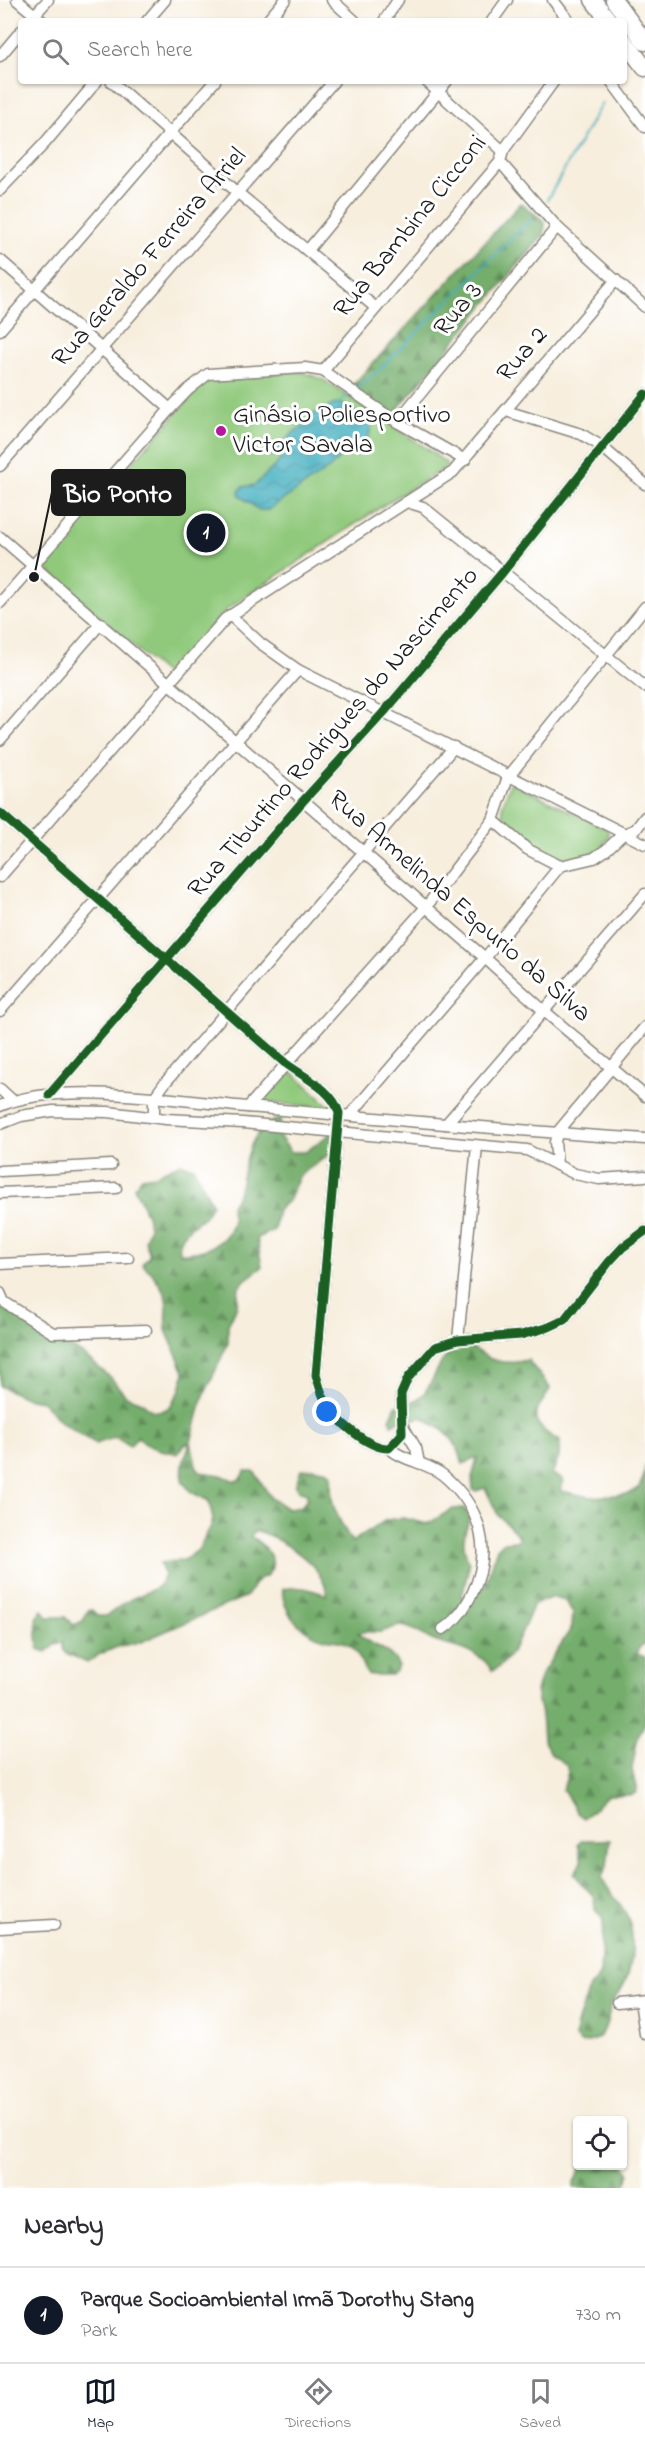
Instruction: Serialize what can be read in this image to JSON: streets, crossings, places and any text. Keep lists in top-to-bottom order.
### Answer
{
  "streets": {
    "street": [
      "Rua Bambina Cicconi",
      "Rua Geraldo Ferreira Arriel",
      "Rua 3",
      "Rua 2",
      "Rua Tiburtino Rodrigues do Nascimento",
      "Rua Armelinda Espurio da Silva"
    ]
  },
  "crossings": [
    ["Rua 2", "Rua Armelinda Espurio da Silva"],
    ["Rua Tiburtino Rodrigues do Nascimento", "Rua Armelinda Espurio da Silva"]
  ],
  "places": ["Ginásio Poliesportivo Victor Savala", "Bio Ponto"],
  "page": {
    "search": "Search here",
    "pins": "1",
    "heading": "Nearby",
    "list": [
      {
        "mark": "1",
        "name": "Parque Socioambiental Irmã Dorothy Stang",
        "note": "Park",
        "value": "730 m"
      }
    ],
    "nav": ["Map", "Directions", "Saved"]
  }
}
